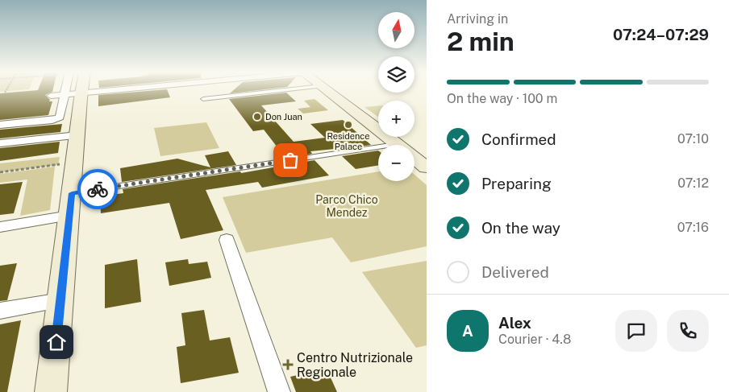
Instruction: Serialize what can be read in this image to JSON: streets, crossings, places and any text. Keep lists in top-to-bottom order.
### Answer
{
  "parks": ["Parco Chico Mendez"],
  "places": {
    "other": ["Don Juan", "Residence Palace"],
    "health": ["Centro Nutrizionale Regionale"]
  },
  "north": "top",
  "page": {
    "heading": ["2 min", "Arriving in", "07:24–07:29"],
    "panel": ["Alex", "Courier · 4.8"],
    "map_buttons": ["+", "−"],
    "bar": "On the way · 100 m",
    "list": [
      ["Confirmed", "07:10"],
      ["Preparing", "07:12"],
      ["On the way", "07:16"],
      "Delivered"
    ],
    "round": "A"
  }
}
